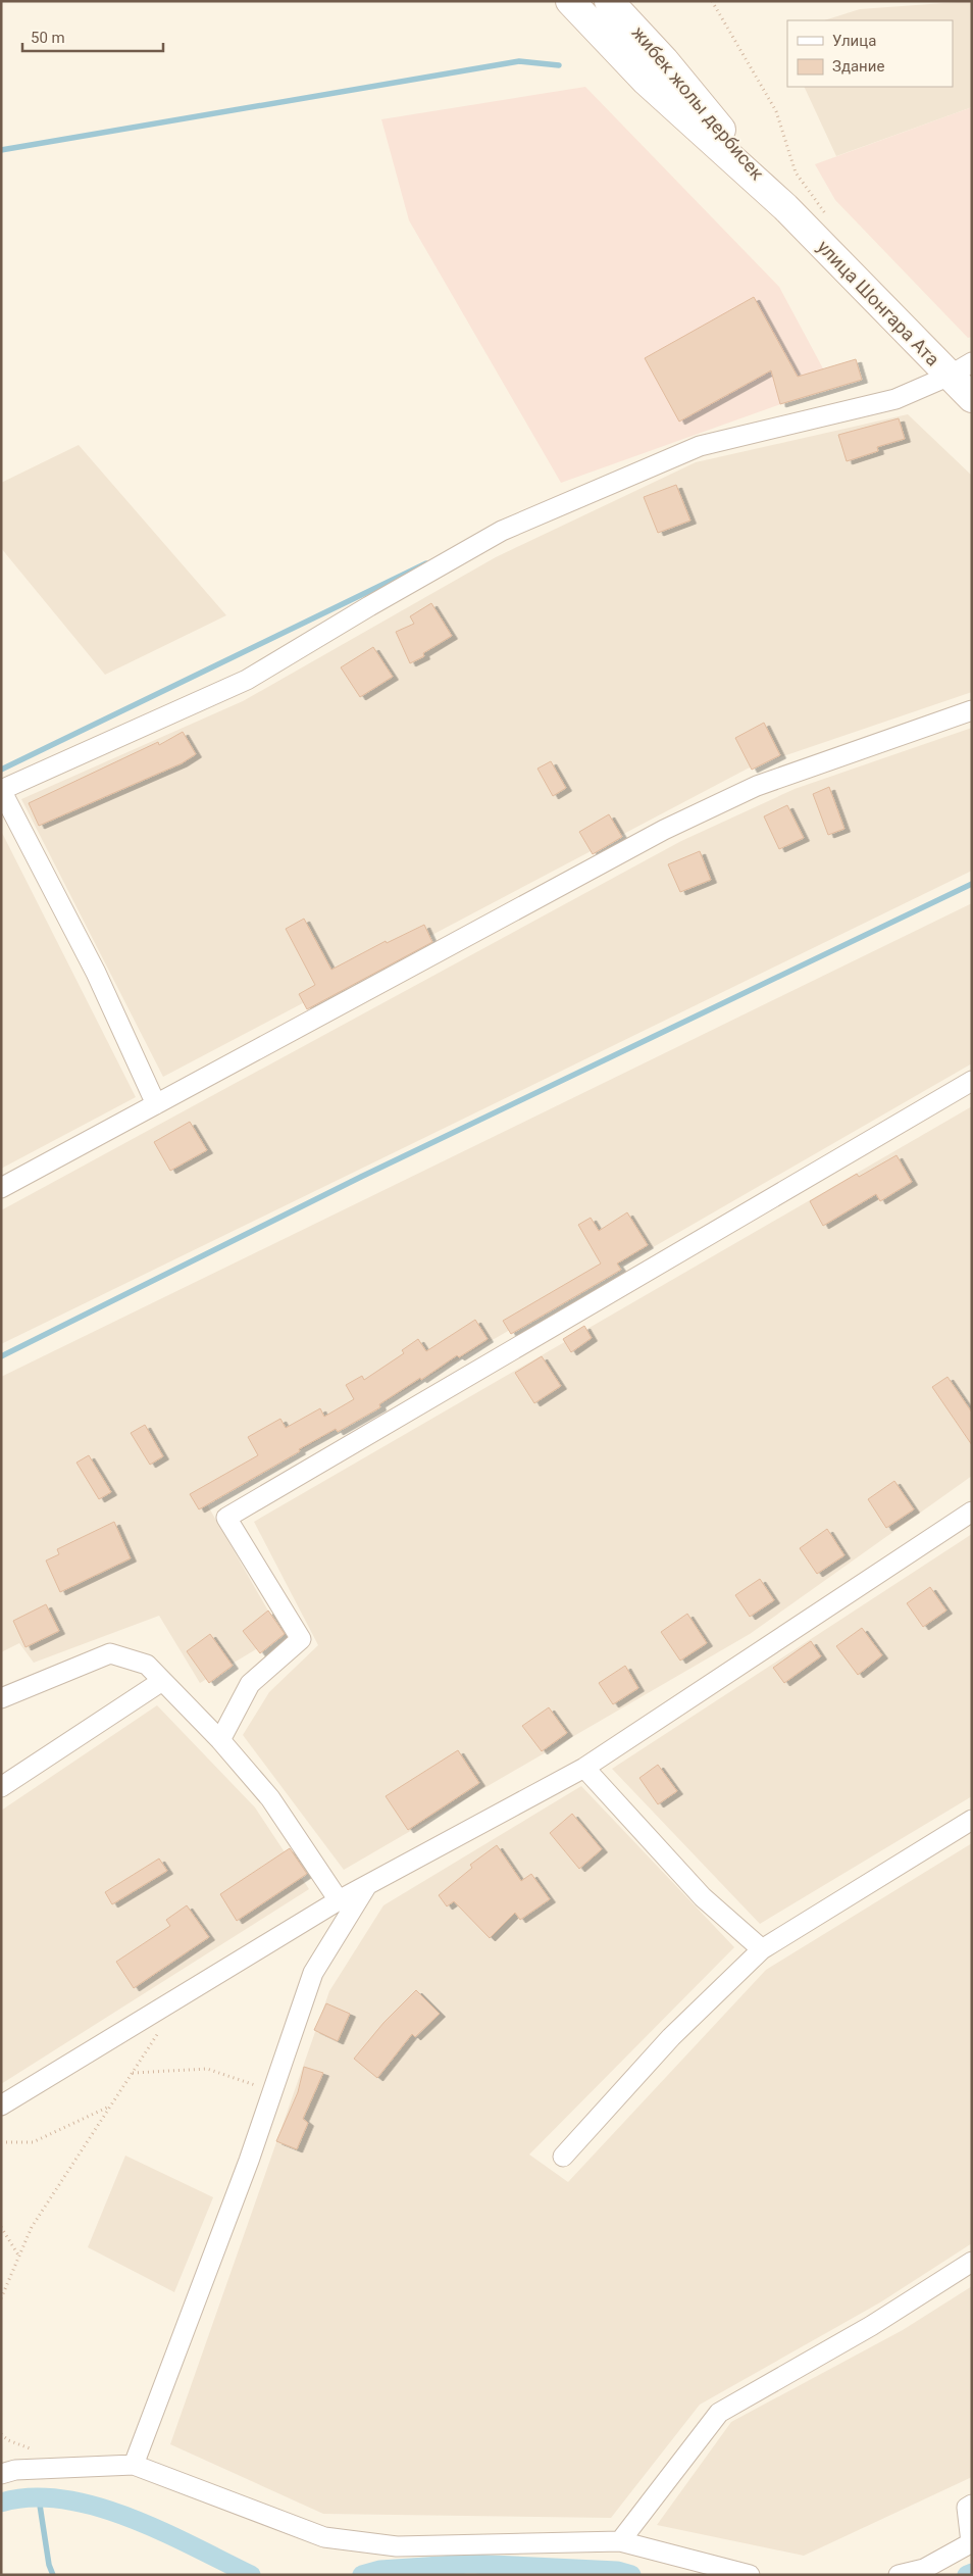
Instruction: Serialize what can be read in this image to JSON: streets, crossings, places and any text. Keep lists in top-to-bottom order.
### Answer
{
  "streets": {
    "main road": ["жибек жолы дербисек", "улица Шонгара Ата"]
  },
  "crossings": [
    ["жибек жолы дербисек", "улица Шонгара Ата"]
  ],
  "legend": ["Улица", "Здание"],
  "scale_bar": "50 m"
}
